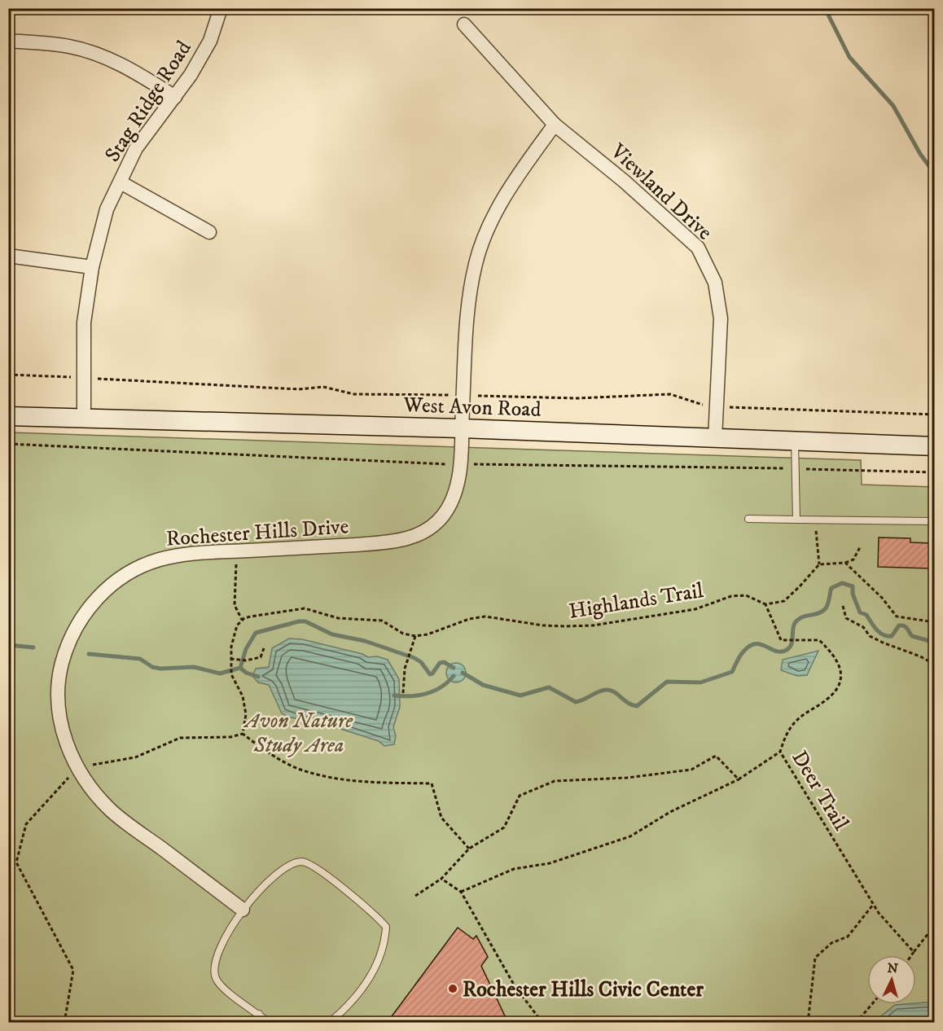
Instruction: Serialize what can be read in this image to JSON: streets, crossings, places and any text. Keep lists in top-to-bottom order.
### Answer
{
  "streets": {
    "street": [
      "Stag Ridge Road",
      "Viewland Drive",
      "West Avon Road",
      "Rochester Hills Drive"
    ],
    "path": ["Highlands Trail", "Deer Trail"]
  },
  "crossings": [
    ["Stag Ridge Road", "West Avon Road"],
    ["Viewland Drive", "West Avon Road"],
    ["Viewland Drive", "Rochester Hills Drive"],
    ["West Avon Road", "Rochester Hills Drive"],
    ["Highlands Trail", "Deer Trail"]
  ],
  "parks": ["Avon Nature Study Area"],
  "places": ["Rochester Hills Civic Center"],
  "north": "top"
}
